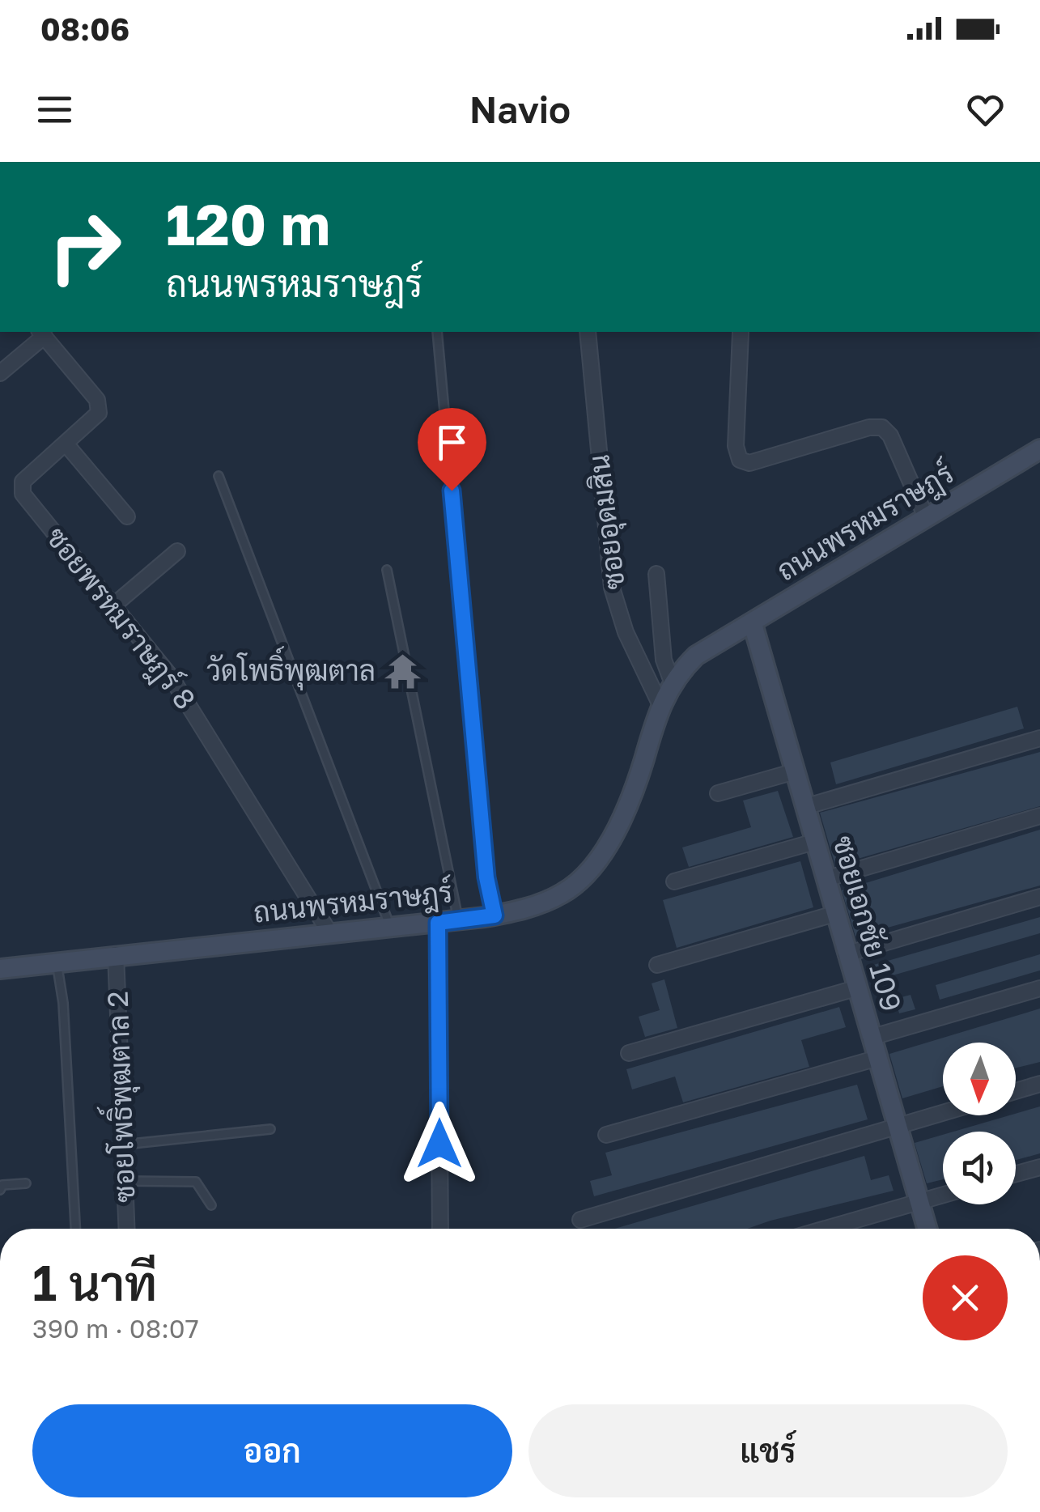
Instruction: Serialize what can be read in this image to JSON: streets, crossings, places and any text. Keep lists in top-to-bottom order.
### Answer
{
  "streets": {
    "street": [
      "ซอยอุดมสิน",
      "ถนนพรหมราษฎร์",
      "ซอยพรหมราษฎร์ 8",
      "ซอยเอกชัย 109",
      "ซอยโพธิ์พุฒตาล 2"
    ]
  },
  "crossings": [
    ["ซอยอุดมสิน", "ถนนพรหมราษฎร์"],
    ["ถนนพรหมราษฎร์", "ซอยพรหมราษฎร์ 8"],
    ["ถนนพรหมราษฎร์", "ซอยเอกชัย 109"],
    ["ถนนพรหมราษฎร์", "ซอยโพธิ์พุฒตาล 2"]
  ],
  "places": {
    "temple": ["วัดโพธิ์พุฒตาล"]
  },
  "north": "bottom",
  "page": {
    "status": "08:06",
    "header": "Navio",
    "turn": ["120 m", "ถนนพรหมราษฎร์"],
    "heading": ["1 นาที", "390 m · 08:07"],
    "buttons": ["ออก", "แชร์"]
  }
}
